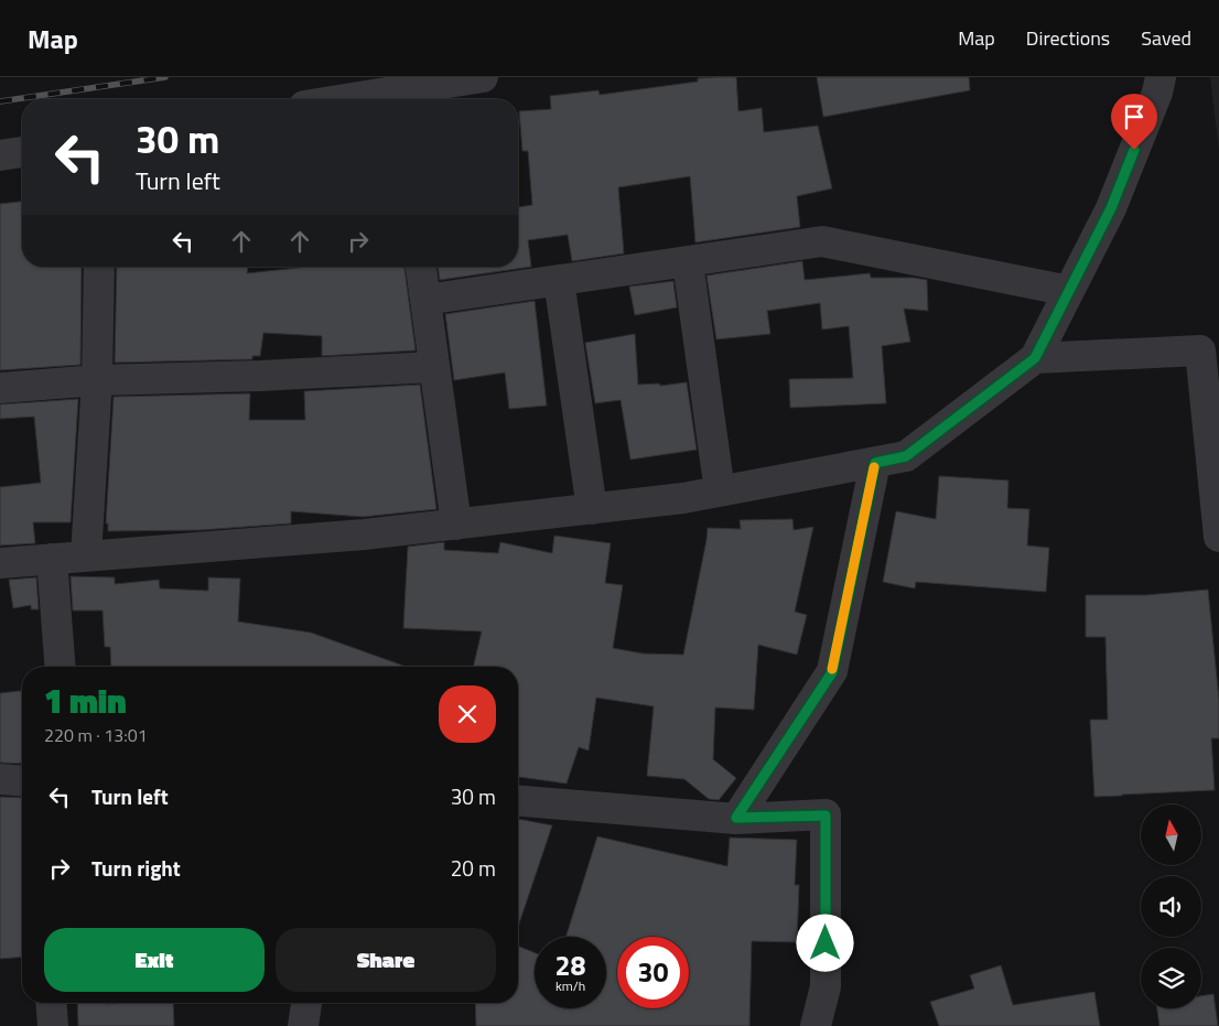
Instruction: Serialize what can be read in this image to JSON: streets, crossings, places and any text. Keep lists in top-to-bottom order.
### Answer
{
  "north": "top",
  "page": {
    "header": "Map",
    "nav": ["Map", "Directions", "Saved"],
    "turn": ["30 m", "Turn left"],
    "heading": ["1 min", "220 m · 13:01"],
    "list": [
      {
        "name": "Turn left",
        "value": "30 m"
      },
      {
        "name": "Turn right",
        "value": "20 m"
      }
    ],
    "buttons": ["Exit", "Share"],
    "speed": "28 km/h",
    "limit": "30"
  }
}
